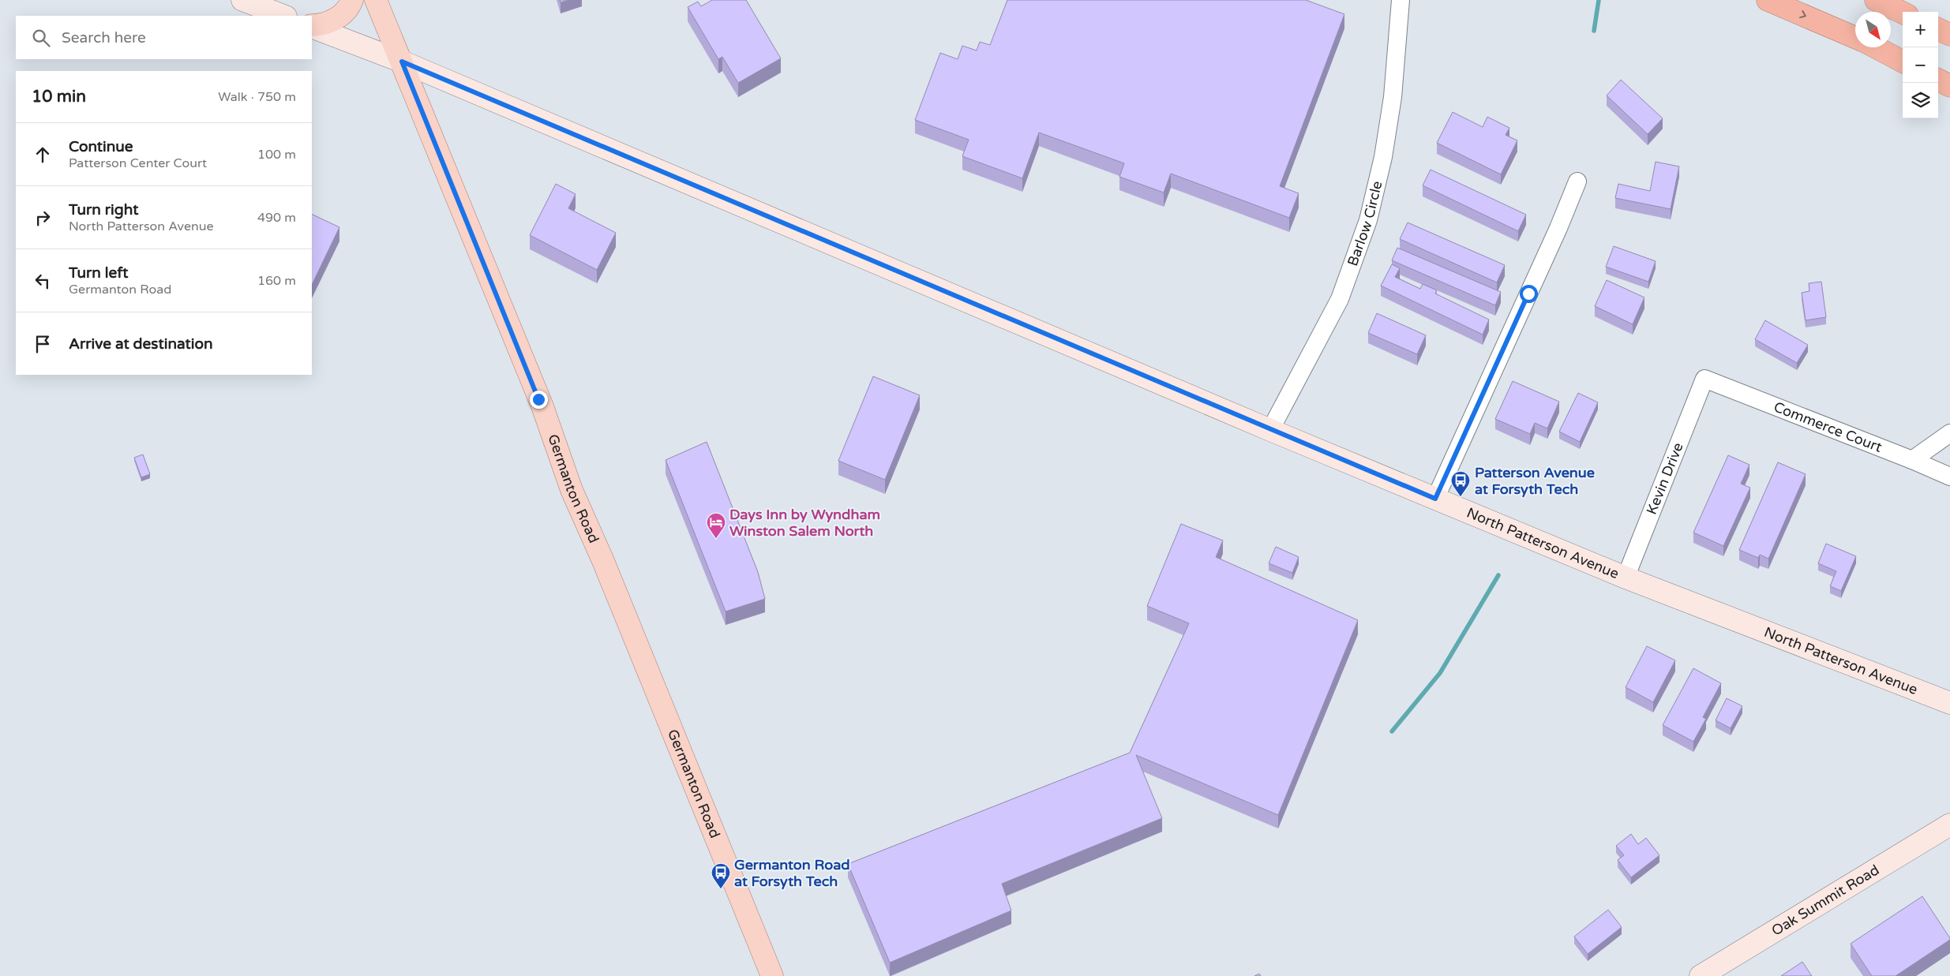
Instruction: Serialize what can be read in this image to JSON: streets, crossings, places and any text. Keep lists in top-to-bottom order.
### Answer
{
  "streets": {
    "main road": ["Germanton Road", "North Patterson Avenue", "Oak Summit Road"],
    "street": ["Barlow Circle", "Commerce Court", "Kevin Drive"]
  },
  "crossings": [
    ["Barlow Circle", "North Patterson Avenue"],
    ["Commerce Court", "Kevin Drive"],
    ["Kevin Drive", "North Patterson Avenue"],
    ["Germanton Road", "North Patterson Avenue"]
  ],
  "places": {
    "bus stop": ["Patterson Avenue at Forsyth Tech", "Germanton Road at Forsyth Tech"],
    "hotel": ["Days Inn by Wyndham Winston Salem North"]
  },
  "north": "bottom right",
  "page": {
    "map_buttons": ["+", "−"],
    "search": "Search here",
    "heading": ["10 min", "Walk · 750 m"],
    "list": [
      ["Continue", "Patterson Center Court", "100 m"],
      ["Turn right", "North Patterson Avenue", "490 m"],
      ["Turn left", "Germanton Road", "160 m"],
      "Arrive at destination"
    ]
  }
}
